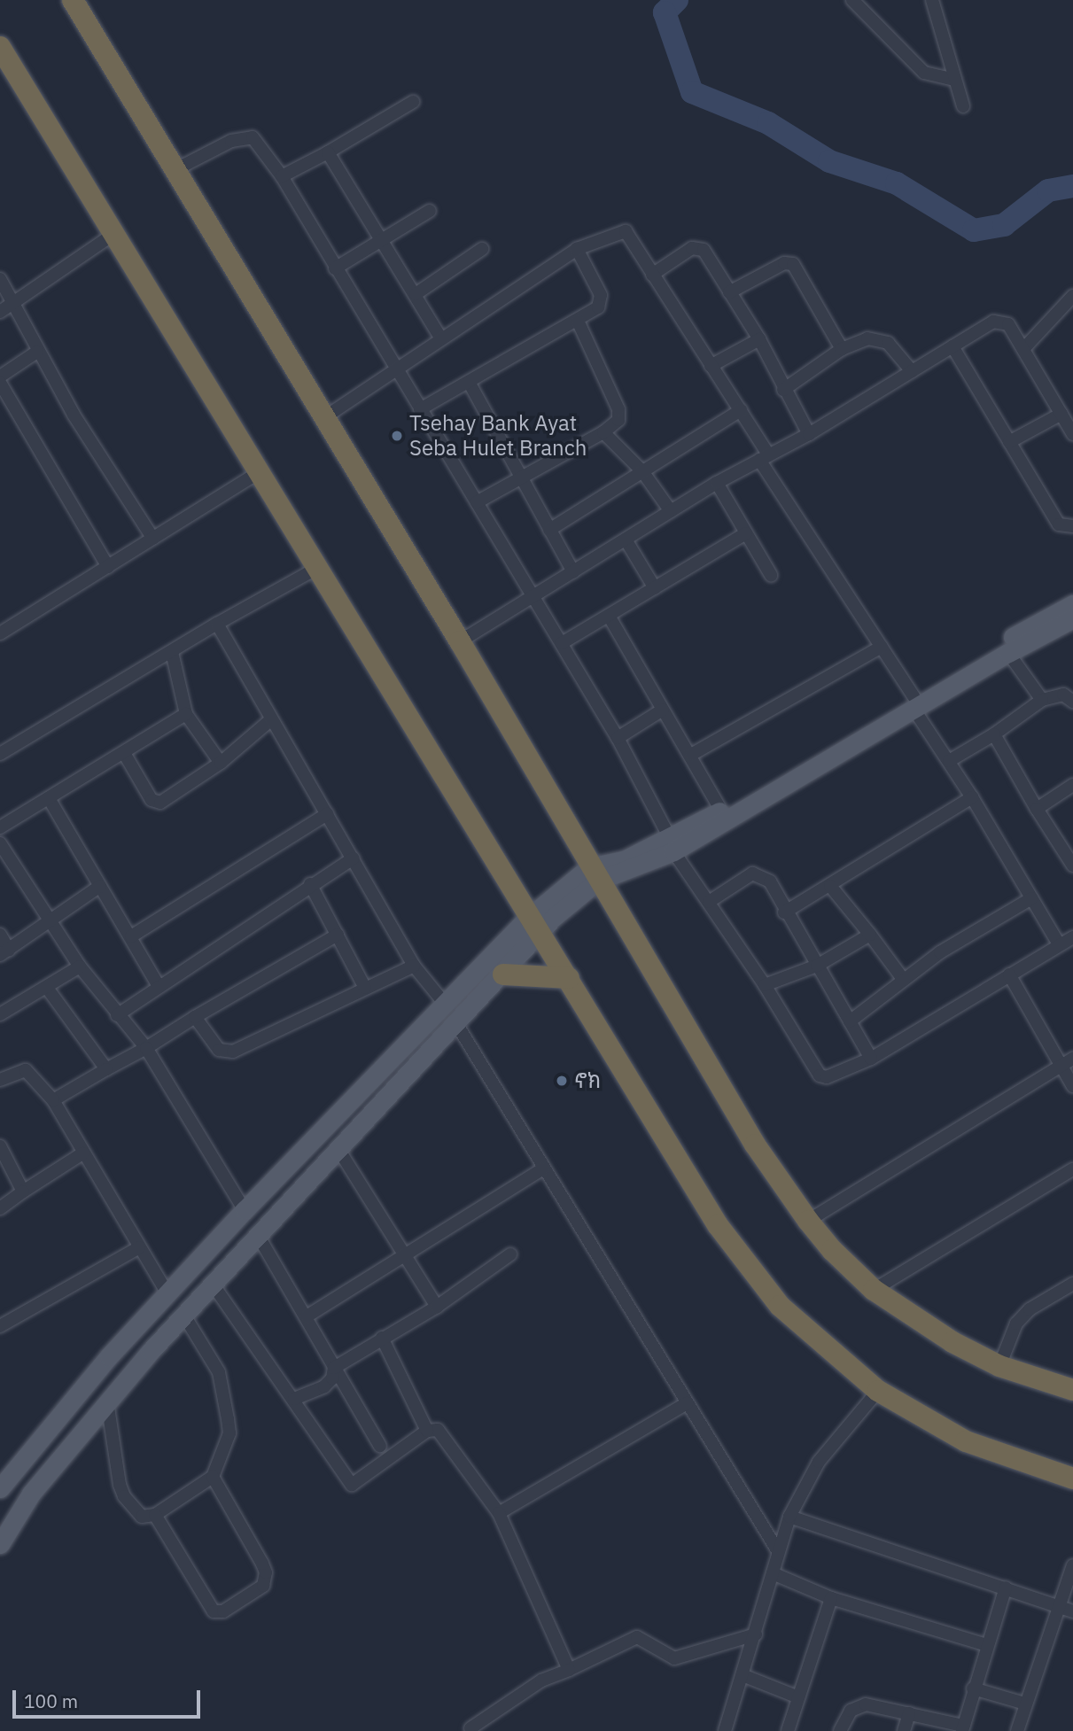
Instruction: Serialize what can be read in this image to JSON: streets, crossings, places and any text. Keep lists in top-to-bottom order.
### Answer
{
  "places": ["Tsehay Bank Ayat Seba Hulet Branch", "ኖክ"],
  "scale_bar": "100 m"
}
